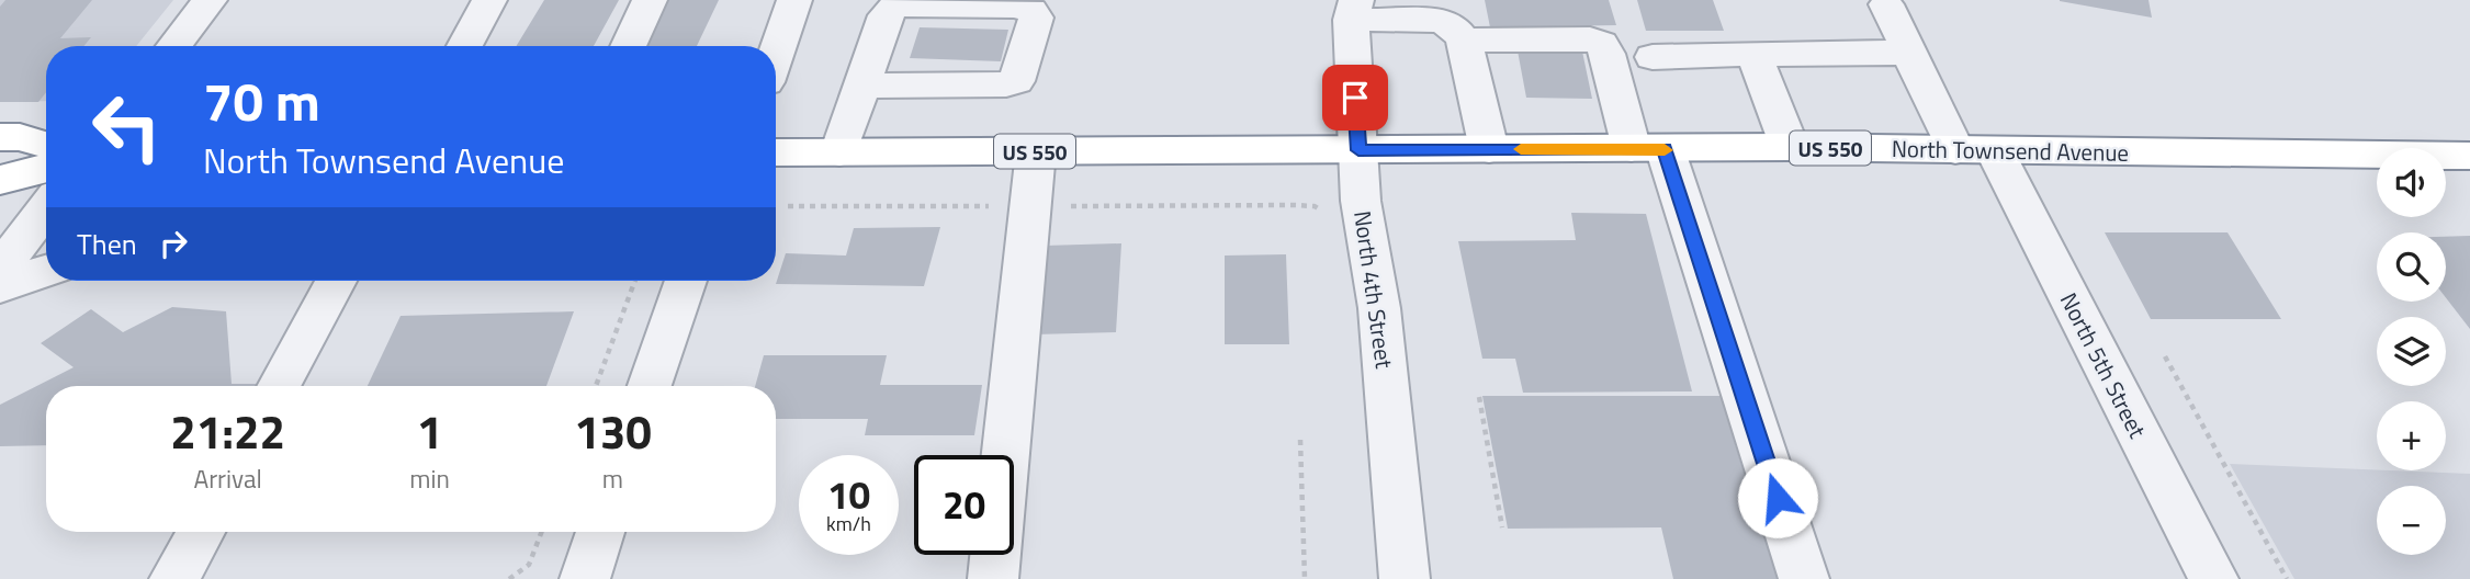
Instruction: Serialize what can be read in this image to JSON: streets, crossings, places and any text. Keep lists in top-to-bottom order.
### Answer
{
  "streets": {
    "highway": ["US 550", "North Townsend Avenue"],
    "street": ["North 4th Street", "North 5th Street"]
  },
  "crossings": [
    ["North Townsend Avenue", "North 4th Street"],
    ["North Townsend Avenue", "North 5th Street"]
  ],
  "page": {
    "turn": ["70 m", "North Townsend Avenue"],
    "map_buttons": ["+", "−"],
    "then": "Then",
    "eta": [
      "21:22",
      "Arrival",
      "1",
      "min",
      "130",
      "m"
    ],
    "speed": "10 km/h",
    "limit": "20"
  }
}
